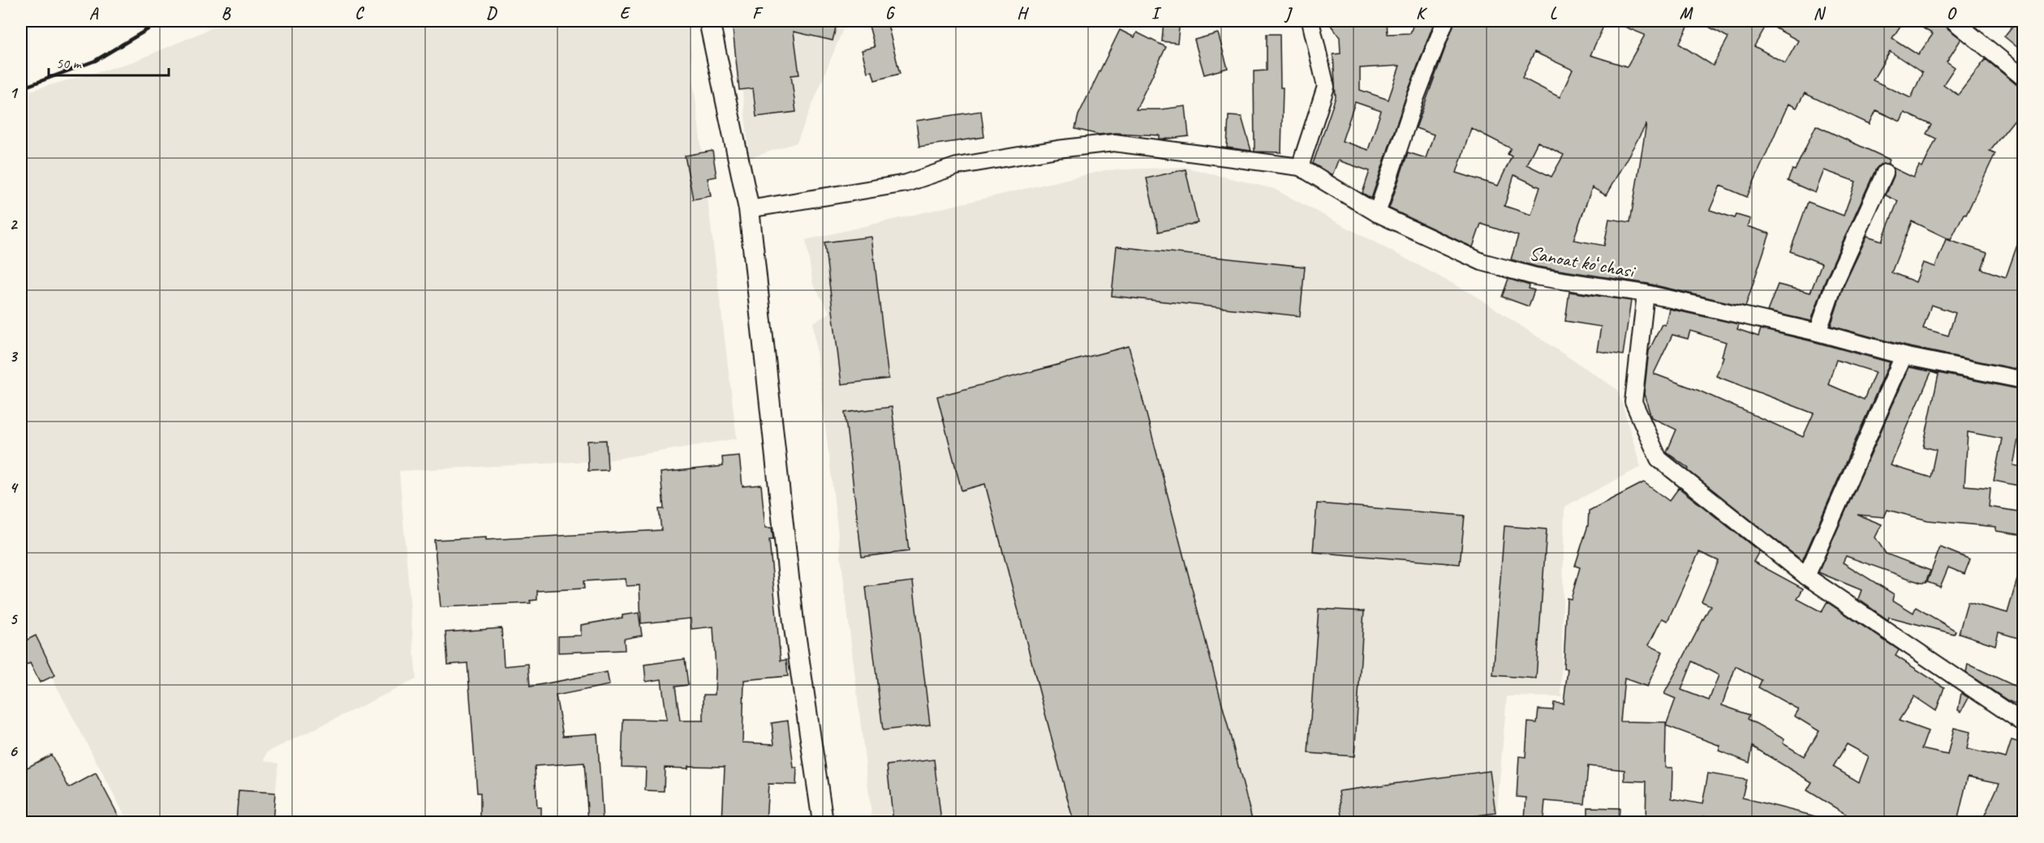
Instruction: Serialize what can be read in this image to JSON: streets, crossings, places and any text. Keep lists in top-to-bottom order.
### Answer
{
  "streets": {
    "street": ["Sanoat koʻchasi"]
  },
  "scale_bar": "50 m",
  "grid": {
    "columns": [
      "A",
      "B",
      "C",
      "D",
      "E",
      "F",
      "G",
      "H",
      "I",
      "J",
      "K",
      "L",
      "M",
      "N",
      "O"
    ],
    "rows": [
      "1",
      "2",
      "3",
      "4",
      "5",
      "6"
    ]
  }
}
